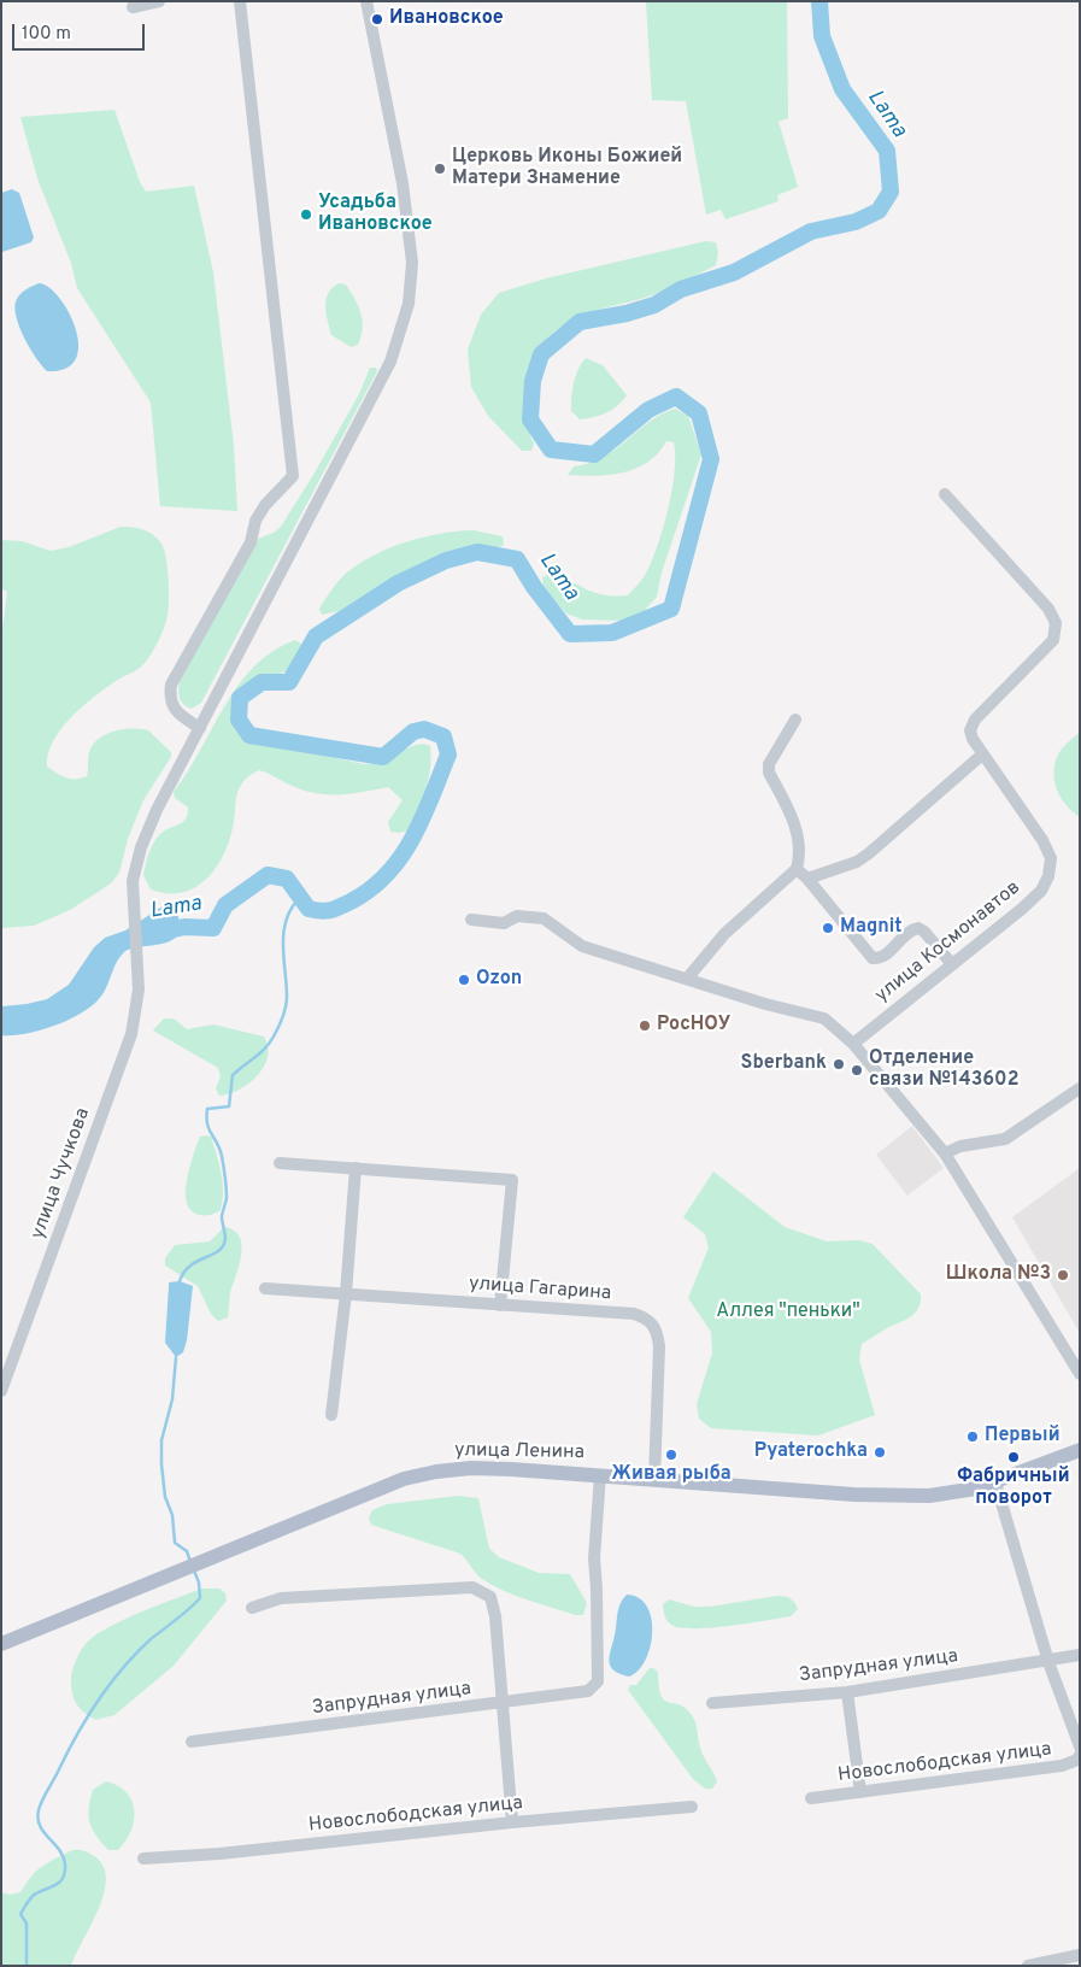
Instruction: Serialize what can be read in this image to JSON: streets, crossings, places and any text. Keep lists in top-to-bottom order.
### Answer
{
  "streets": {
    "main road": ["улица Ленина"],
    "street": [
      "улица Космонавтов",
      "улица Чучкова",
      "улица Гагарина",
      "Запрудная улица",
      "Новослободская улица"
    ]
  },
  "crossings": [
    ["улица Гагарина", "улица Ленина"],
    ["улица Ленина", "Запрудная улица"]
  ],
  "water": ["Lama"],
  "parks": ["Аллея \"пеньки\""],
  "places": [
    "Ивановское",
    "Церковь Иконы Божией Матери Знамение",
    "Усадьба Ивановское",
    "Magnit",
    "Ozon",
    "РосНОУ",
    "Sberbank",
    "Отделение связи №143602",
    "Школа №3",
    "Первый",
    "Pyaterochka",
    "Живая рыба",
    "Фабричный поворот"
  ],
  "scale_bar": "100 m"
}
